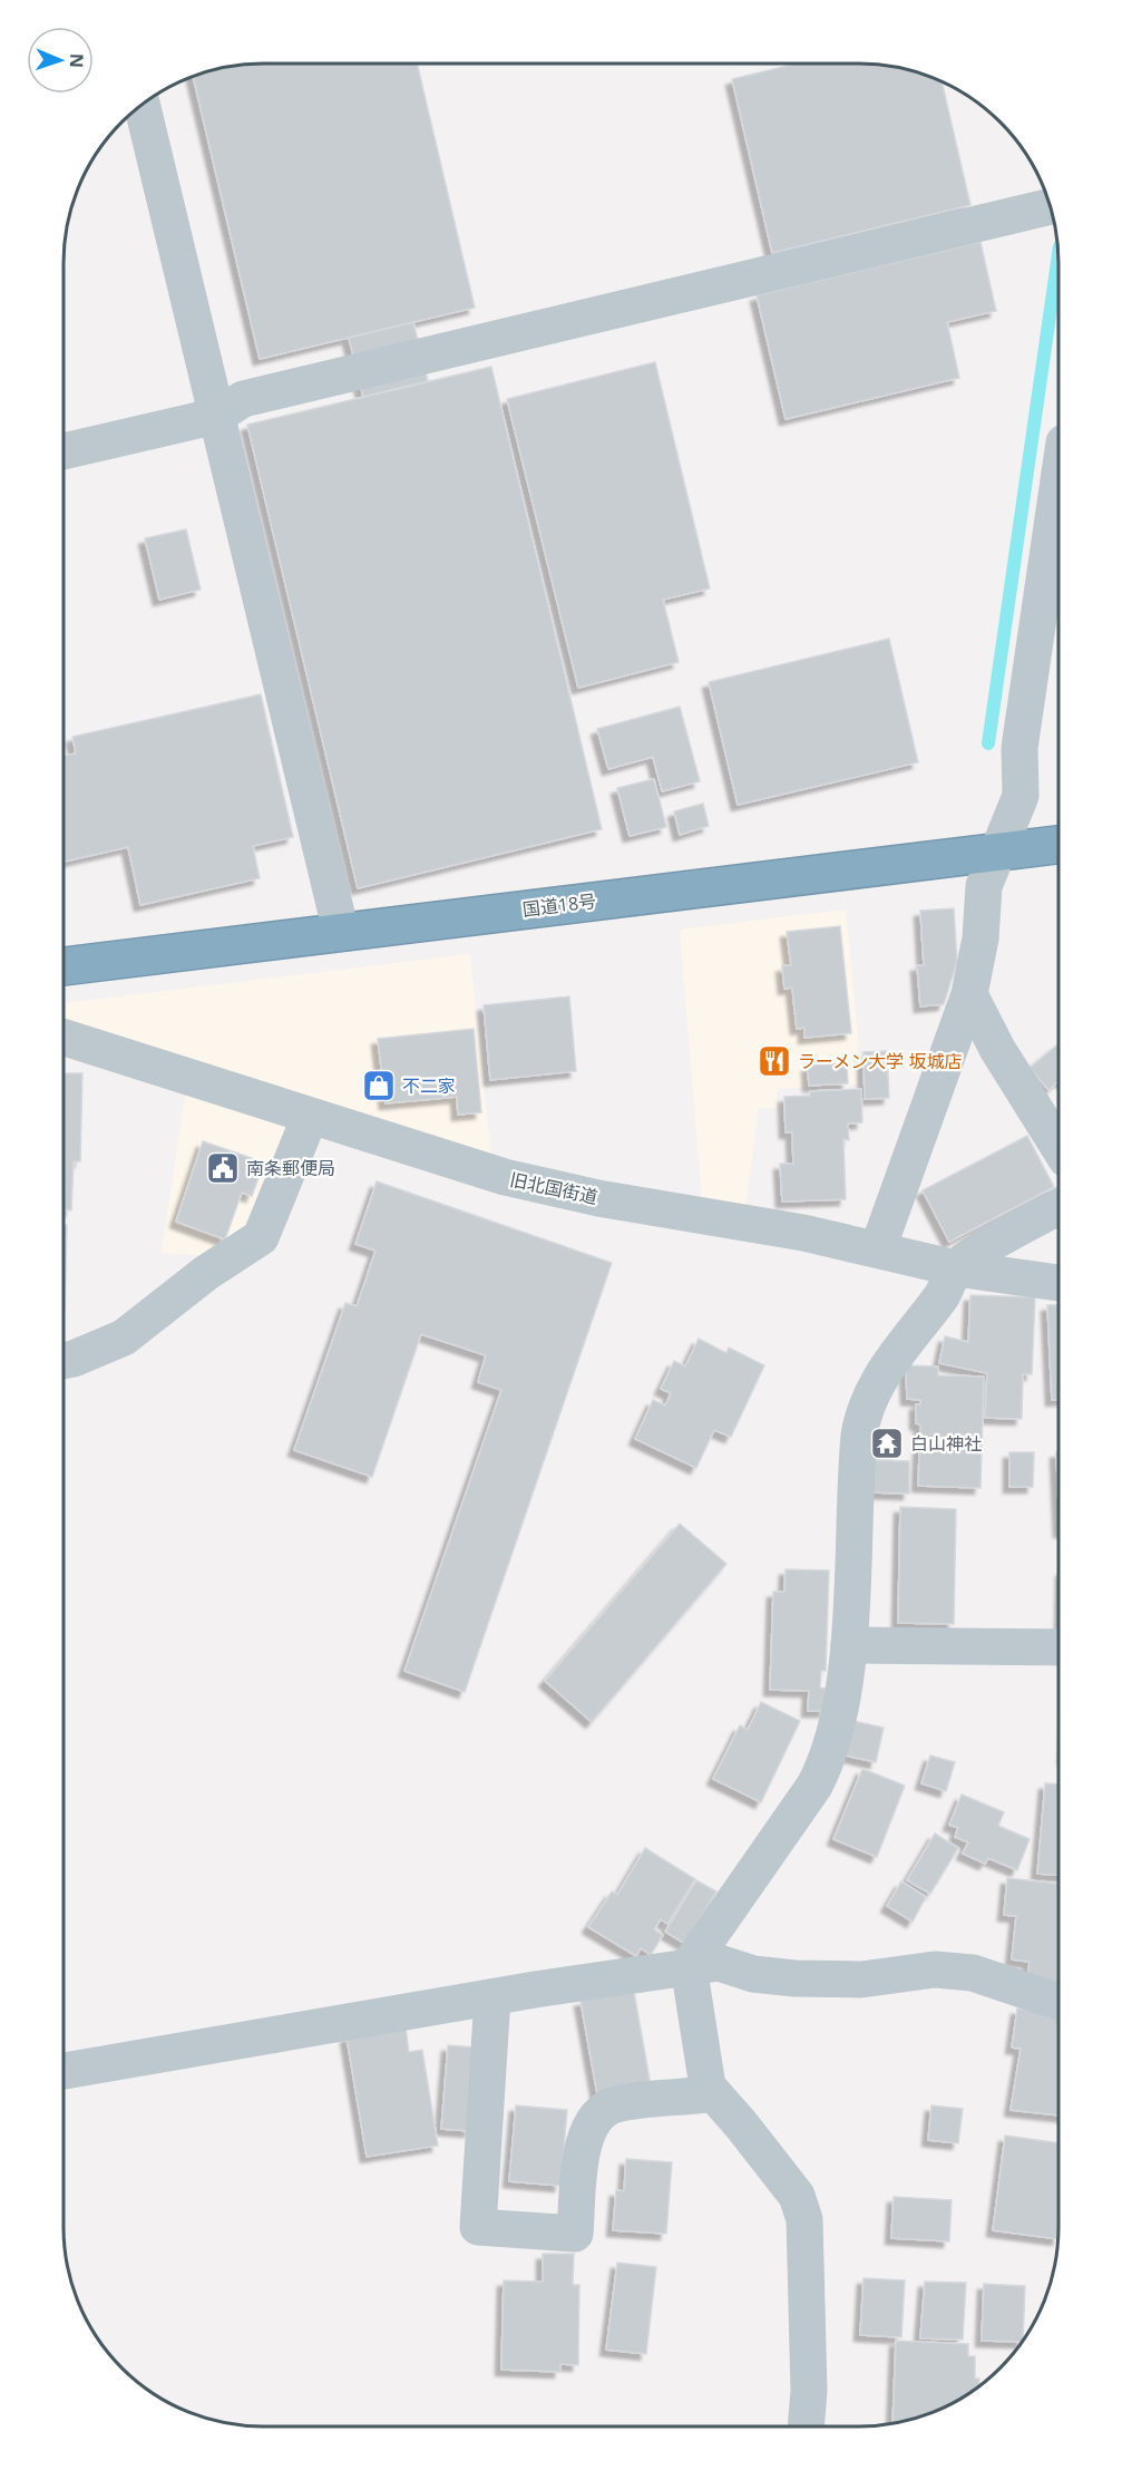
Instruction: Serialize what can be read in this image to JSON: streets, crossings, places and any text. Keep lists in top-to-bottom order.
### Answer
{
  "streets": {
    "highway": ["国道18号"],
    "street": ["旧北国街道"]
  },
  "places": {
    "restaurant": ["ラーメン大学 坂城店"],
    "shop": ["不二家"],
    "public building": ["南条郵便局"],
    "temple": ["白山神社"]
  },
  "north": "right"
}
